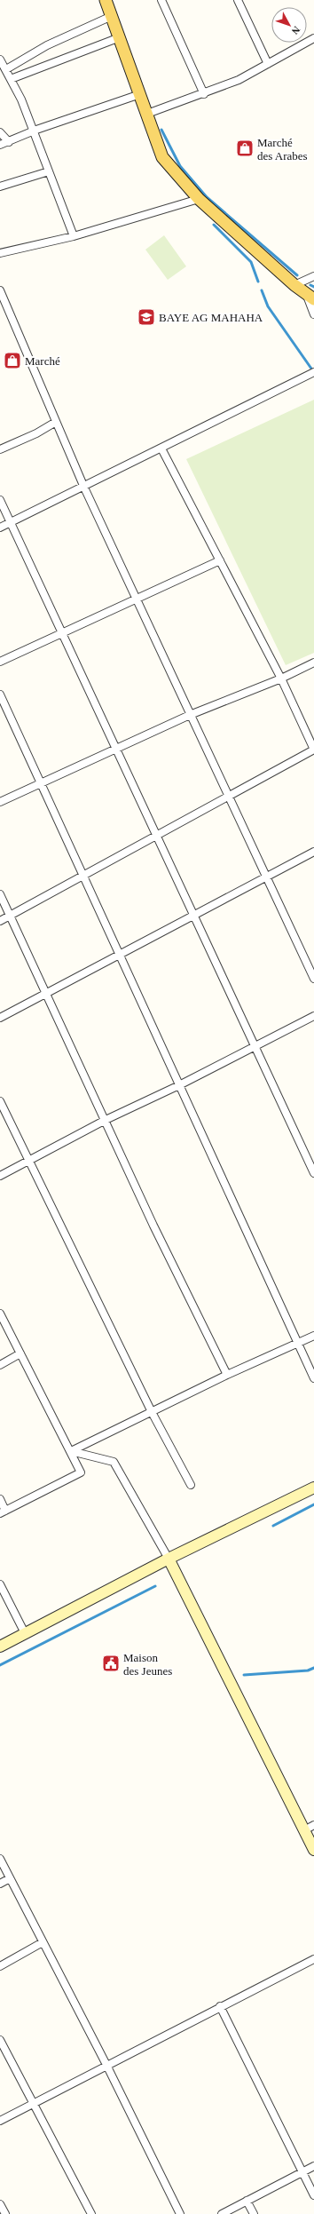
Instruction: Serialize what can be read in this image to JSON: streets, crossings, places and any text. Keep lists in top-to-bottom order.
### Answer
{
  "places": {
    "shop": ["Marché des Arabes", "Marché"],
    "school or university": ["BAYE AG MAHAHA"],
    "public building": ["Maison des Jeunes"]
  },
  "north": "bottom right"
}
